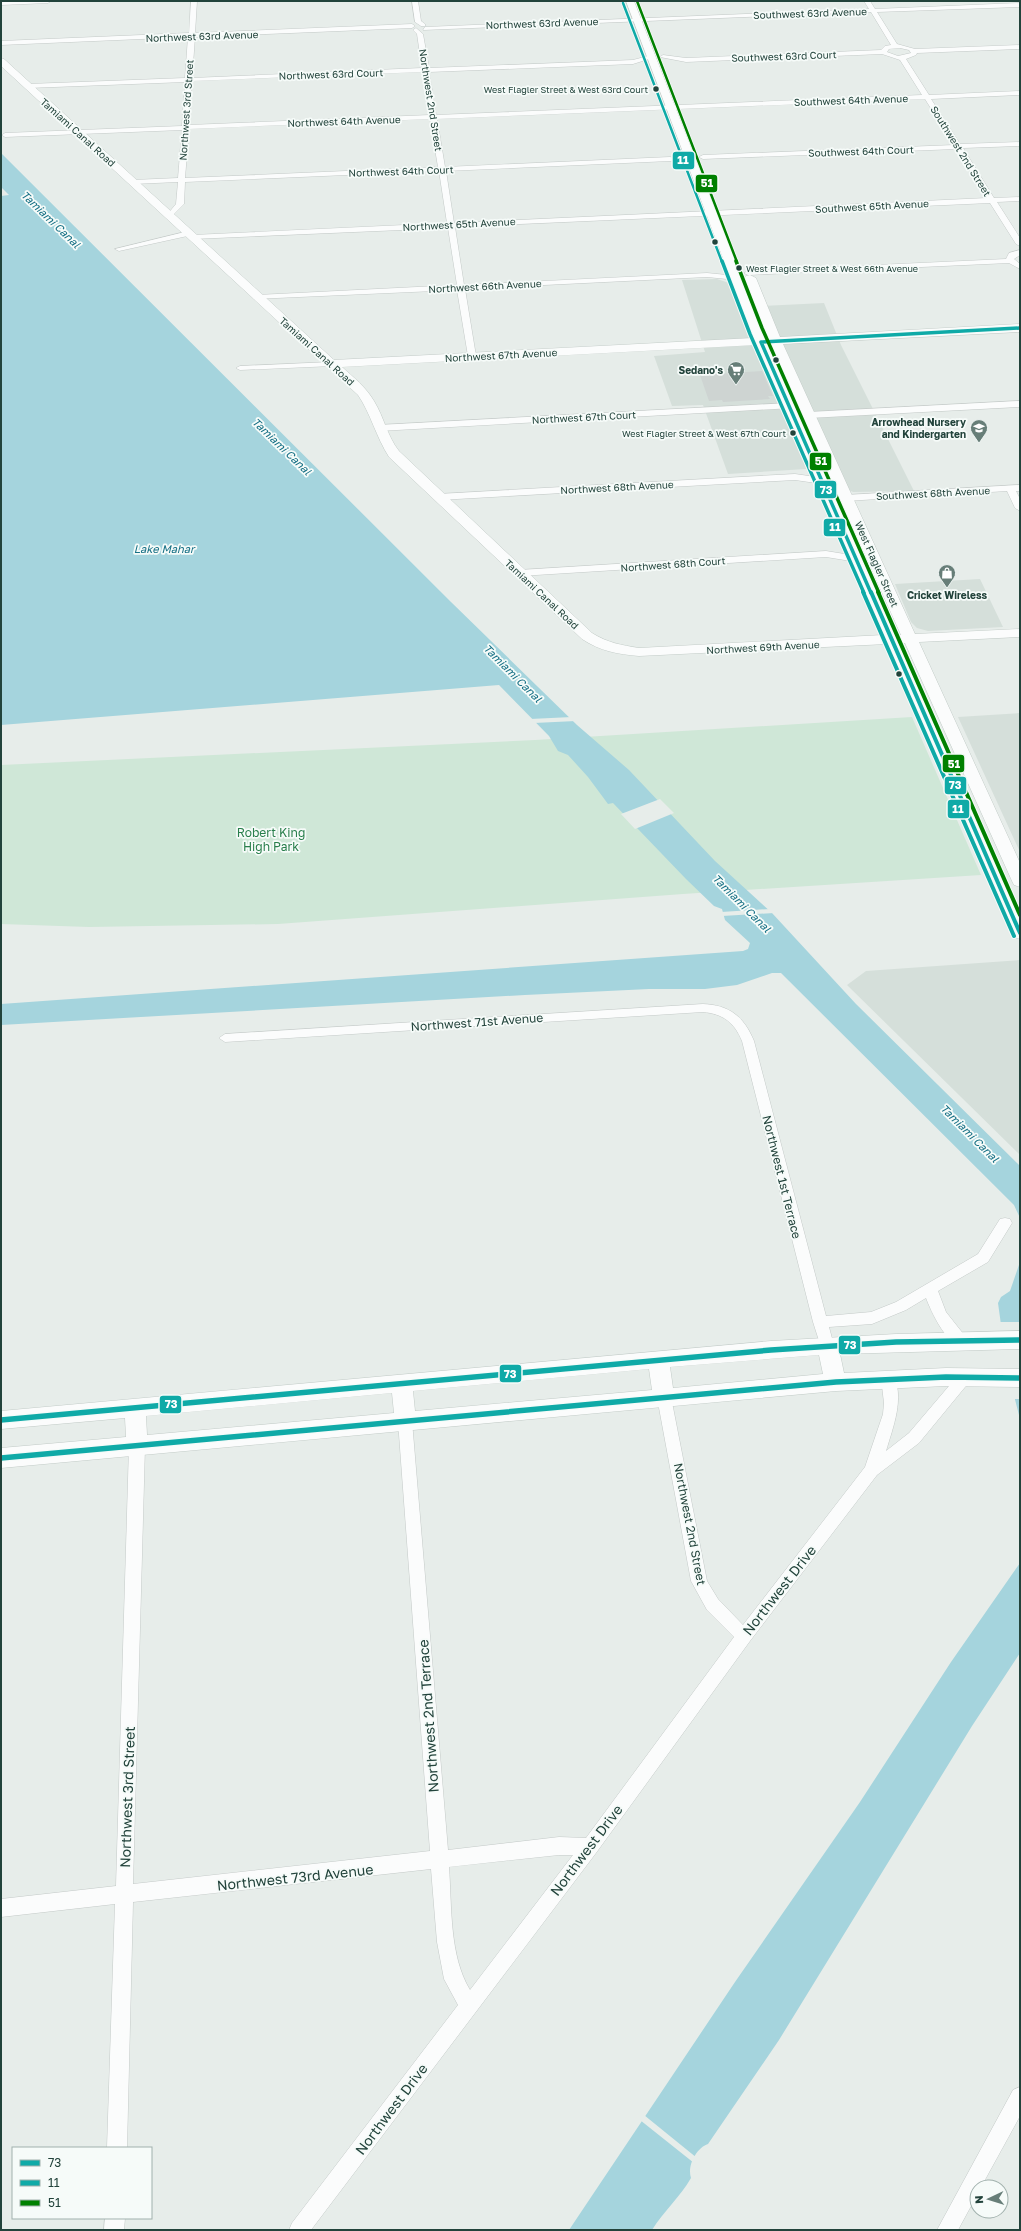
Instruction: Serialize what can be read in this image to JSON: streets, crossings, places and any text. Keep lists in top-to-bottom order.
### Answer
{
  "streets": {
    "main road": [
      "Tamiami Canal Road",
      "Northwest 67th Avenue",
      "West Flagler Street",
      "Northwest 69th Avenue"
    ],
    "street": [
      "Southwest 63rd Avenue",
      "Northwest 63rd Avenue",
      "Southwest 63rd Court",
      "Northwest 63rd Court",
      "Northwest 2nd Street",
      "Southwest 64th Avenue",
      "Northwest 3rd Street",
      "Northwest 64th Avenue",
      "Southwest 64th Court",
      "Southwest 2nd Street",
      "Northwest 64th Court",
      "Southwest 65th Avenue",
      "Northwest 65th Avenue",
      "Northwest 66th Avenue",
      "Northwest 67th Court",
      "Northwest 68th Avenue",
      "Southwest 68th Avenue",
      "Northwest 68th Court",
      "Northwest 71st Avenue",
      "Northwest 1st Terrace",
      "Northwest Drive",
      "Northwest 2nd Terrace",
      "Northwest 73rd Avenue"
    ]
  },
  "crossings": [
    ["Southwest 63rd Avenue", "Northwest 63rd Avenue"],
    ["Southwest 63rd Avenue", "West Flagler Street"],
    ["Northwest 63rd Avenue", "Northwest 2nd Street"],
    ["Northwest 63rd Avenue", "Northwest 3rd Street"],
    ["Northwest 63rd Avenue", "West Flagler Street"],
    ["Southwest 63rd Court", "West Flagler Street"],
    ["Northwest 63rd Court", "Northwest 2nd Street"],
    ["Northwest 63rd Court", "Northwest 3rd Street"],
    ["Northwest 63rd Court", "Tamiami Canal Road"],
    ["Northwest 63rd Court", "West Flagler Street"],
    ["Northwest 2nd Street", "Northwest 64th Avenue"],
    ["Northwest 2nd Street", "Northwest 64th Court"],
    ["Northwest 2nd Street", "Northwest 65th Avenue"],
    ["Northwest 2nd Street", "Northwest 66th Avenue"],
    ["Northwest 2nd Street", "Northwest 67th Avenue"],
    ["Northwest 2nd Street", "Northwest Drive"],
    ["Southwest 64th Avenue", "Northwest 64th Avenue"],
    ["Southwest 64th Avenue", "Southwest 2nd Street"],
    ["Southwest 64th Avenue", "West Flagler Street"],
    ["Northwest 3rd Street", "Northwest 64th Avenue"],
    ["Northwest 3rd Street", "Tamiami Canal Road"],
    ["Northwest 3rd Street", "Northwest 64th Court"],
    ["Northwest 3rd Street", "Northwest 73rd Avenue"],
    ["Northwest 64th Avenue", "Tamiami Canal Road"],
    ["Northwest 64th Avenue", "West Flagler Street"],
    ["Tamiami Canal Road", "Northwest 64th Court"],
    ["Tamiami Canal Road", "Northwest 65th Avenue"],
    ["Tamiami Canal Road", "Northwest 66th Avenue"],
    ["Tamiami Canal Road", "Northwest 67th Avenue"],
    ["Tamiami Canal Road", "Northwest 67th Court"],
    ["Tamiami Canal Road", "Northwest 68th Avenue"],
    ["Tamiami Canal Road", "Northwest 68th Court"],
    ["Tamiami Canal Road", "Northwest 69th Avenue"],
    ["Southwest 64th Court", "Southwest 2nd Street"],
    ["Southwest 64th Court", "West Flagler Street"],
    ["Southwest 2nd Street", "Southwest 65th Avenue"],
    ["Northwest 64th Court", "West Flagler Street"],
    ["Southwest 65th Avenue", "Northwest 65th Avenue"],
    ["Southwest 65th Avenue", "West Flagler Street"],
    ["Northwest 65th Avenue", "West Flagler Street"],
    ["Northwest 66th Avenue", "West Flagler Street"],
    ["Northwest 67th Avenue", "West Flagler Street"],
    ["Northwest 67th Court", "West Flagler Street"],
    ["Northwest 68th Avenue", "West Flagler Street"],
    ["Southwest 68th Avenue", "West Flagler Street"],
    ["Northwest 68th Court", "West Flagler Street"],
    ["West Flagler Street", "Northwest 69th Avenue"],
    ["Northwest 71st Avenue", "Northwest 1st Terrace"],
    ["Northwest Drive", "Northwest 2nd Terrace"],
    ["Northwest Drive", "Northwest 73rd Avenue"],
    ["Northwest 2nd Terrace", "Northwest 73rd Avenue"]
  ],
  "water": ["Tamiami Canal", "Lake Mahar"],
  "parks": ["Robert King High Park"],
  "places": {
    "other": ["West Flagler Street & West 63rd Court", "West Flagler Street & West 66th Avenue", "West Flagler Street & West 67th Court"],
    "supermarket": ["Sedano's"],
    "school or university": ["Arrowhead Nursery and Kindergarten"],
    "shop": ["Cricket Wireless"]
  },
  "lines": ["transit line 51", "transit line 11", "transit line 73"],
  "legend": ["73", "11", "51"],
  "north": "left"
}
